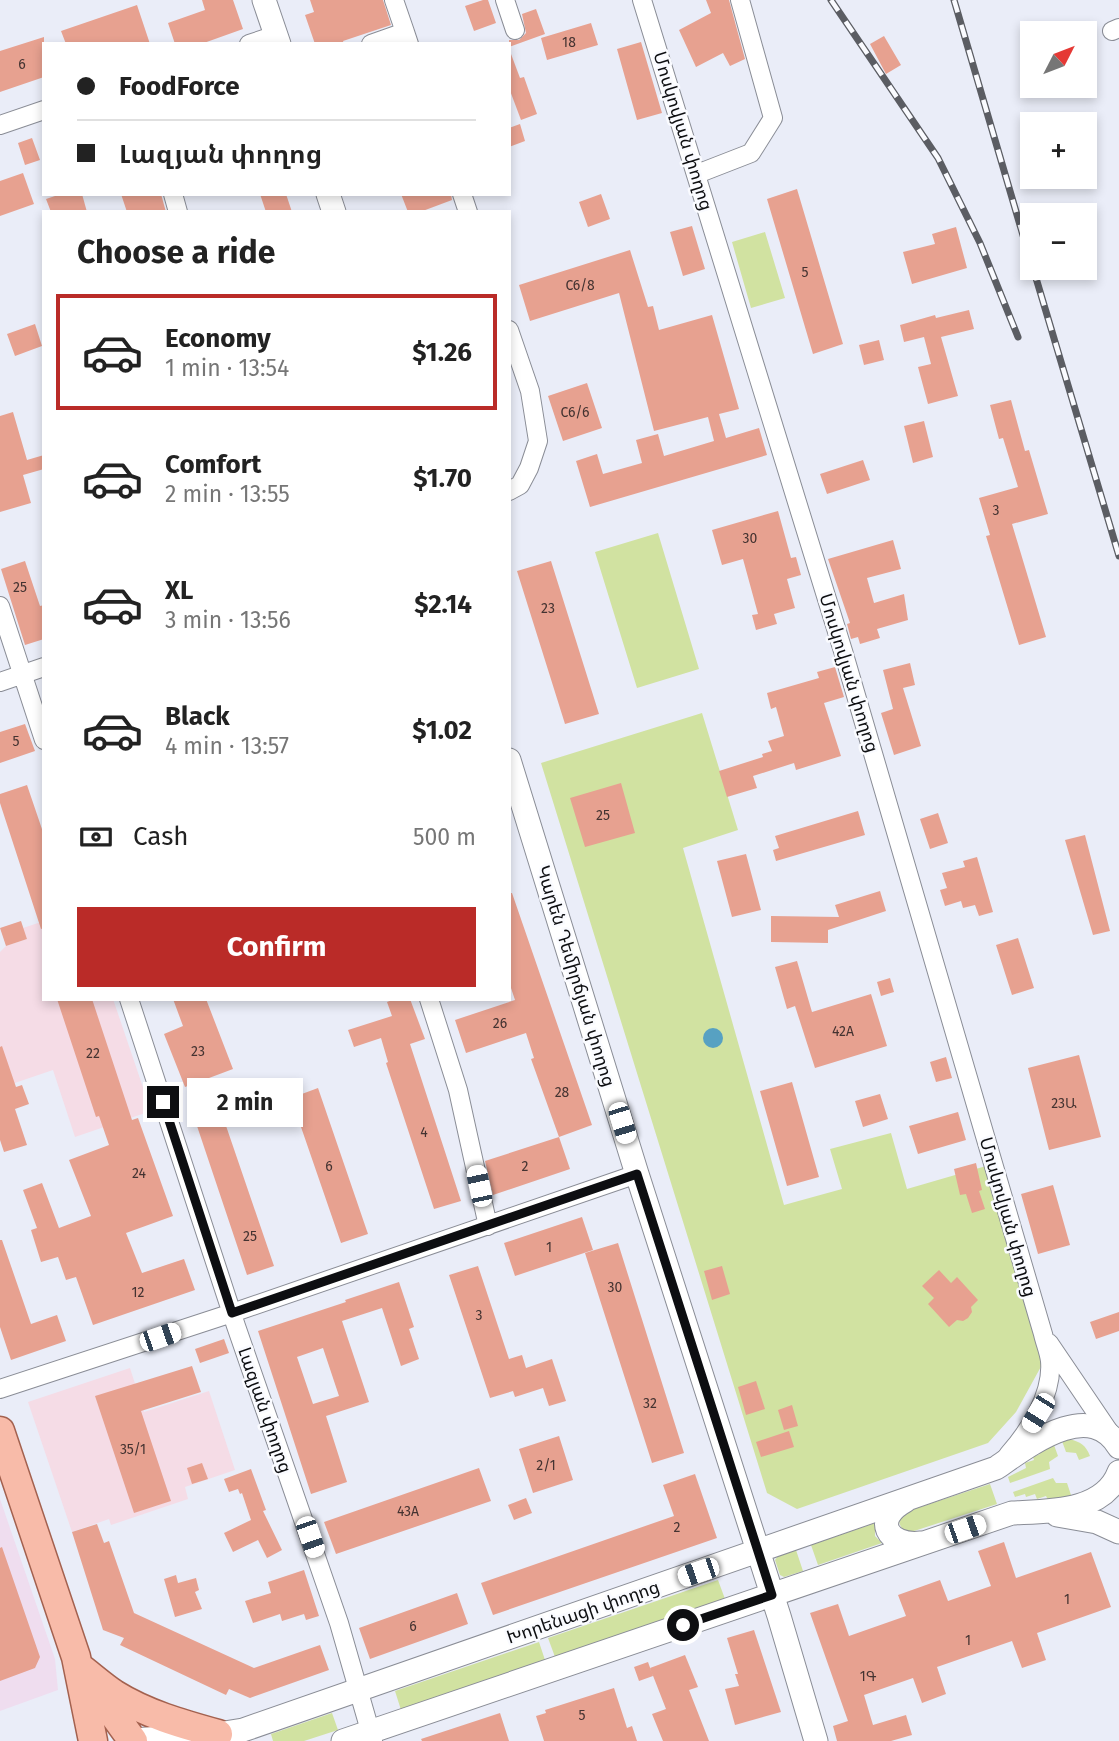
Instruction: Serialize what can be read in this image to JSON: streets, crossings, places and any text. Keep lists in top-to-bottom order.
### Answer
{
  "streets": {
    "street": [
      "Մոսկովյան փողոց",
      "Կարեն Դեմիրճյան փողոց",
      "Լազյան փողոց",
      "Խորենացի փողոց"
    ]
  },
  "crossings": [
    ["Կարեն Դեմիրճյան փողոց", "Խորենացի փողոց"],
    ["Լազյան փողոց", "Խորենացի փողոց"]
  ],
  "house_numbers": [
    "18",
    "6",
    "5",
    "C6/8",
    "C6/6",
    "3",
    "30",
    "25",
    "23",
    "5",
    "25",
    "26",
    "42A",
    "23",
    "22",
    "28",
    "23Ա",
    "4",
    "6",
    "2",
    "24",
    "25",
    "1",
    "30",
    "12",
    "3",
    "32",
    "35/1",
    "2/1",
    "43A",
    "2",
    "1",
    "6",
    "1",
    "1Գ",
    "5"
  ],
  "north": "top right",
  "page": {
    "map_buttons": ["+", "−"],
    "banner": ["FoodForce", "Լազյան փողոց"],
    "heading": "Choose a ride",
    "list": [
      {
        "name": "Economy",
        "note": "1 min · 13:54",
        "value": "$1.26"
      },
      {
        "name": "Comfort",
        "note": "2 min · 13:55",
        "value": "$1.70"
      },
      {
        "name": "XL",
        "note": "3 min · 13:56",
        "value": "$2.14"
      },
      {
        "name": "Black",
        "note": "4 min · 13:57",
        "value": "$1.02"
      }
    ],
    "pay": ["Cash", "500 m"],
    "buttons": "Confirm",
    "bubble": "2 min"
  }
}
